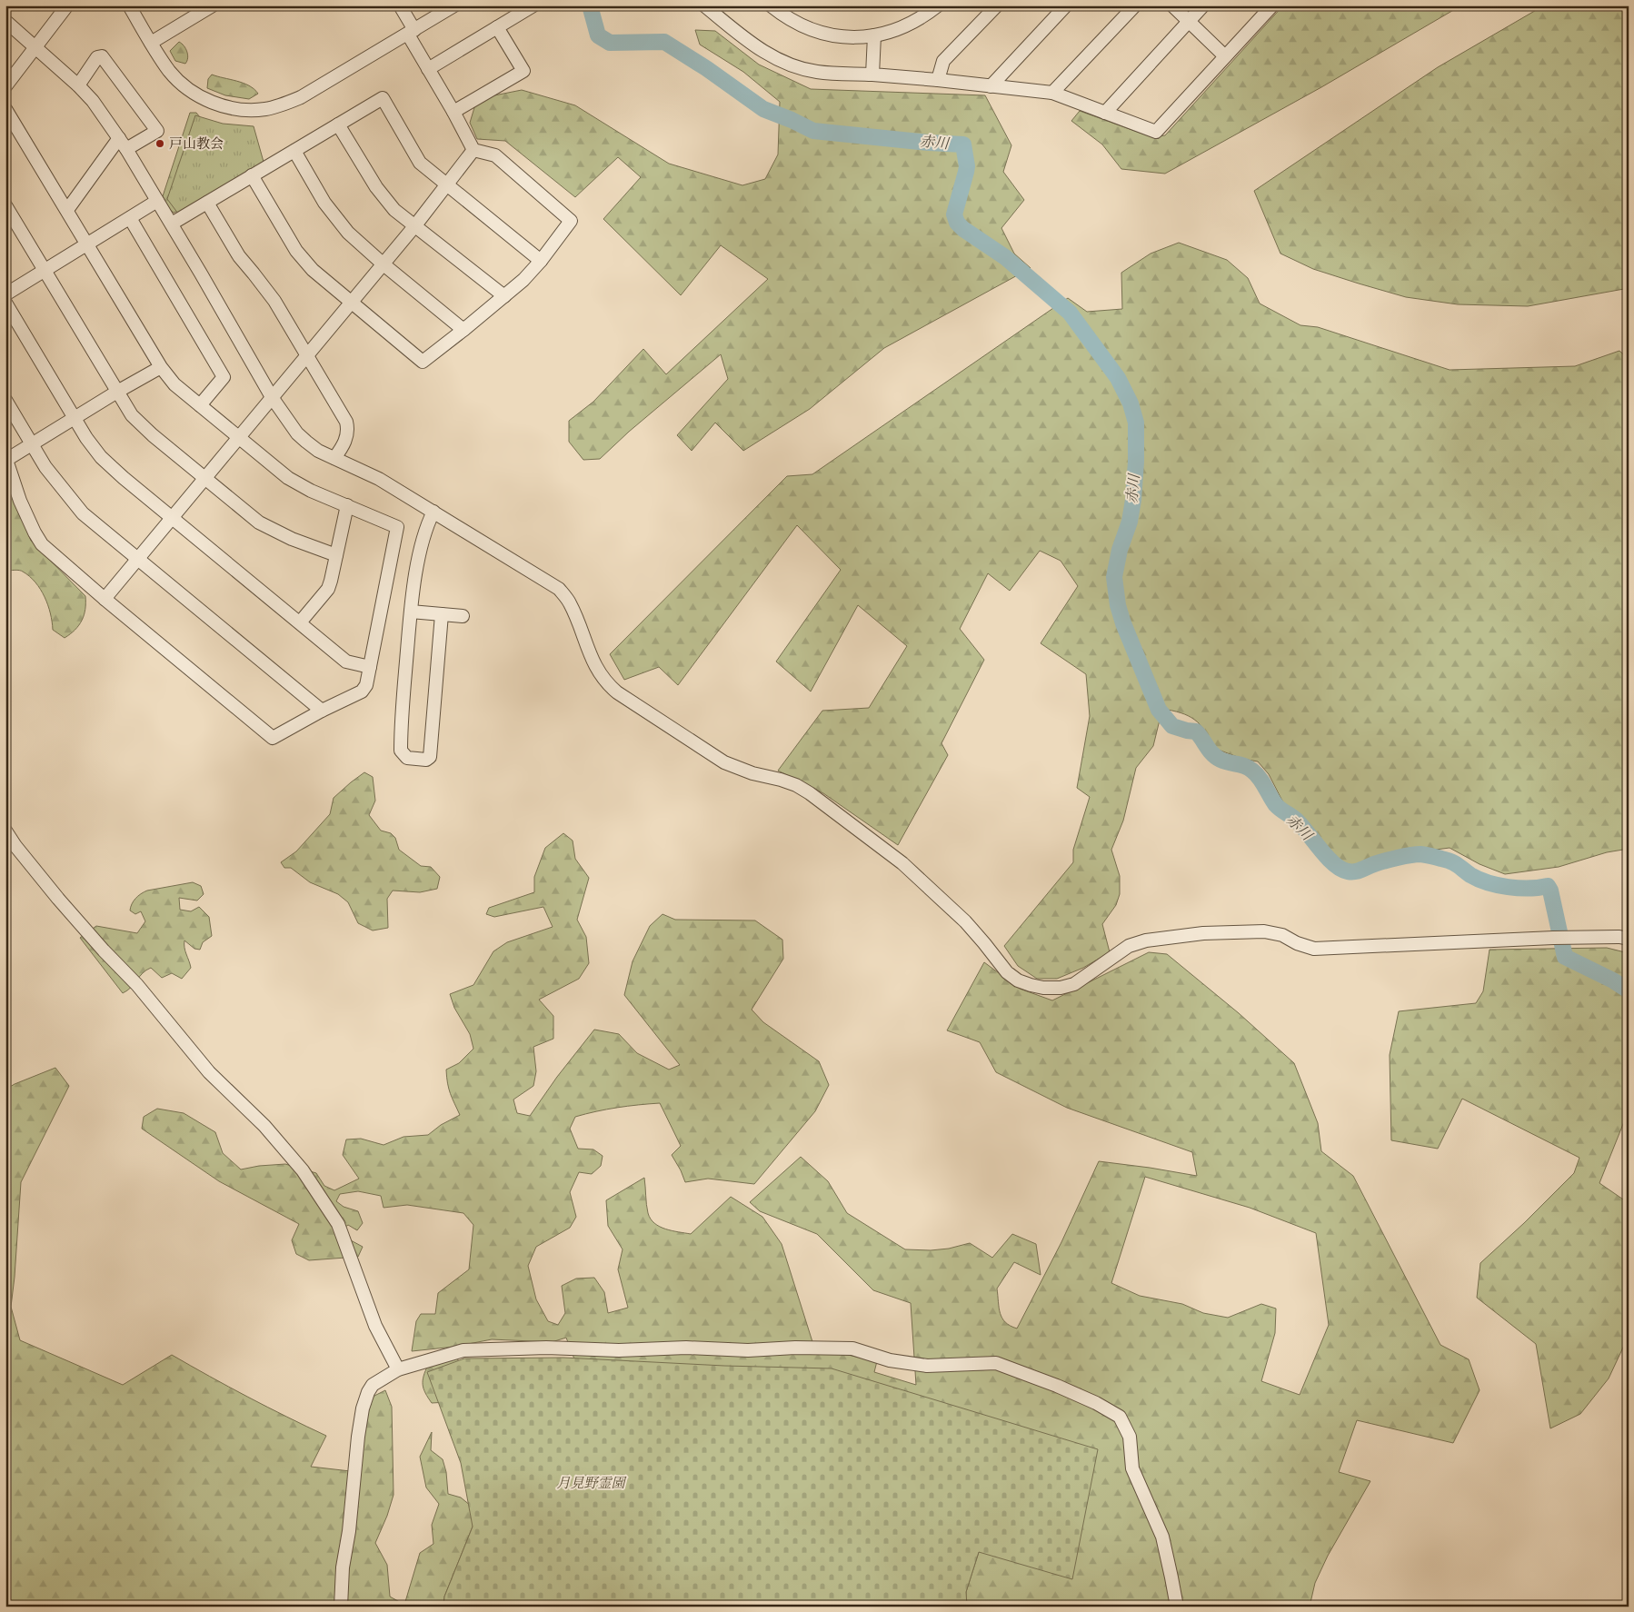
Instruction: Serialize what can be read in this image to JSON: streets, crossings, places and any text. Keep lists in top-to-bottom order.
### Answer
{
  "water": ["赤川"],
  "parks": ["月見野霊園"],
  "places": ["戸山教会"]
}
